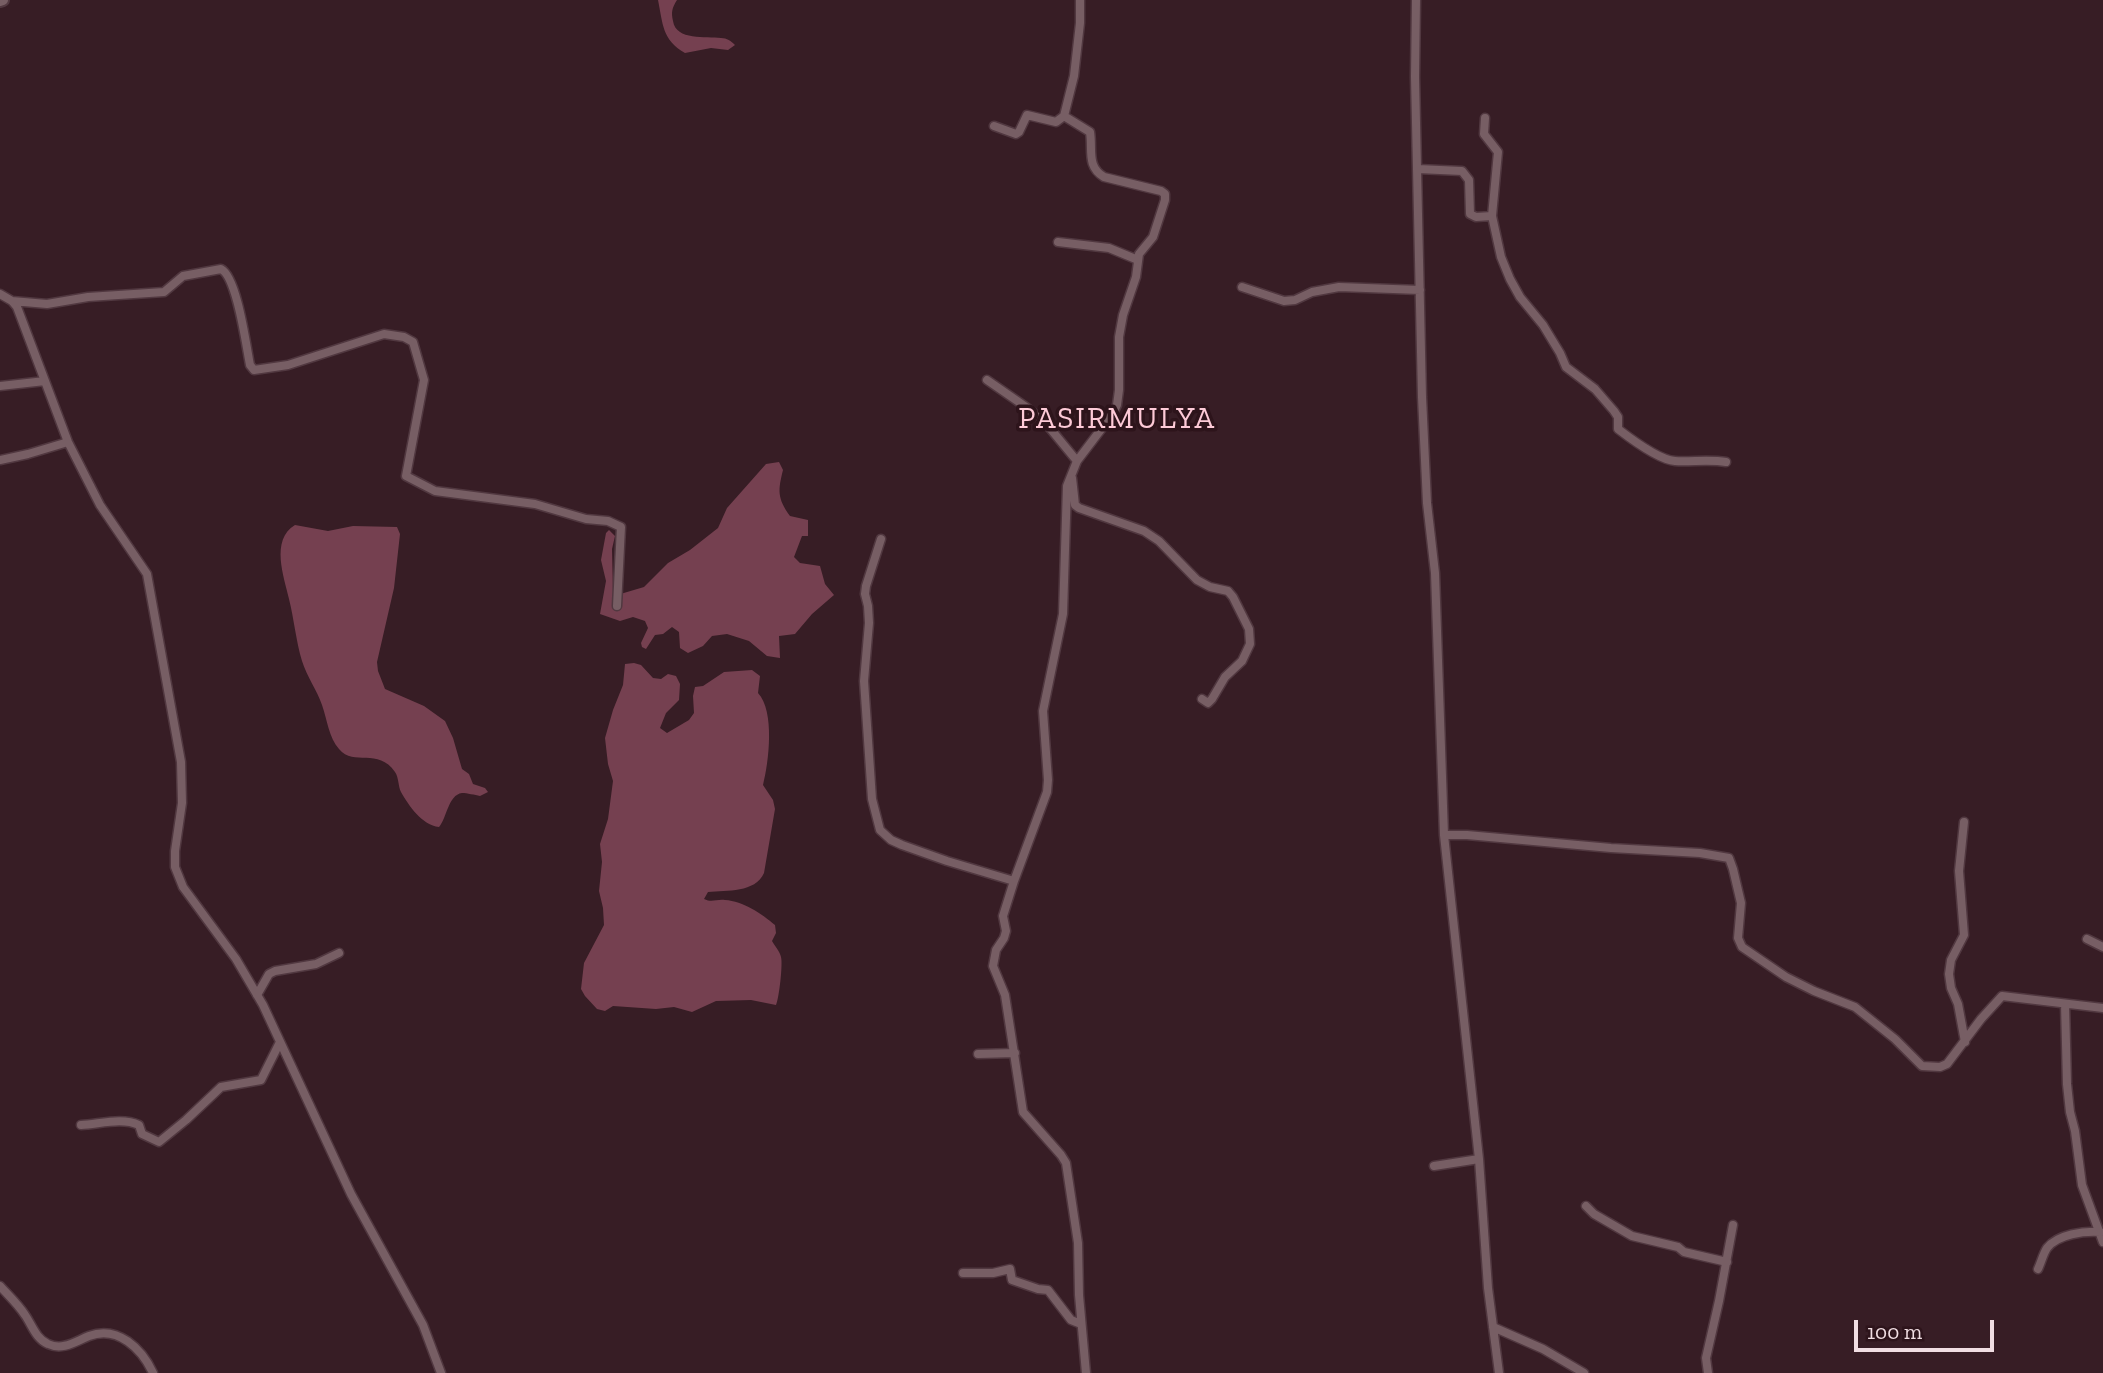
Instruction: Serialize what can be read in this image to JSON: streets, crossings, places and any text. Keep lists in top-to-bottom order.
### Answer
{
  "districts": ["PASIRMULYA"],
  "scale_bar": "100 m"
}
